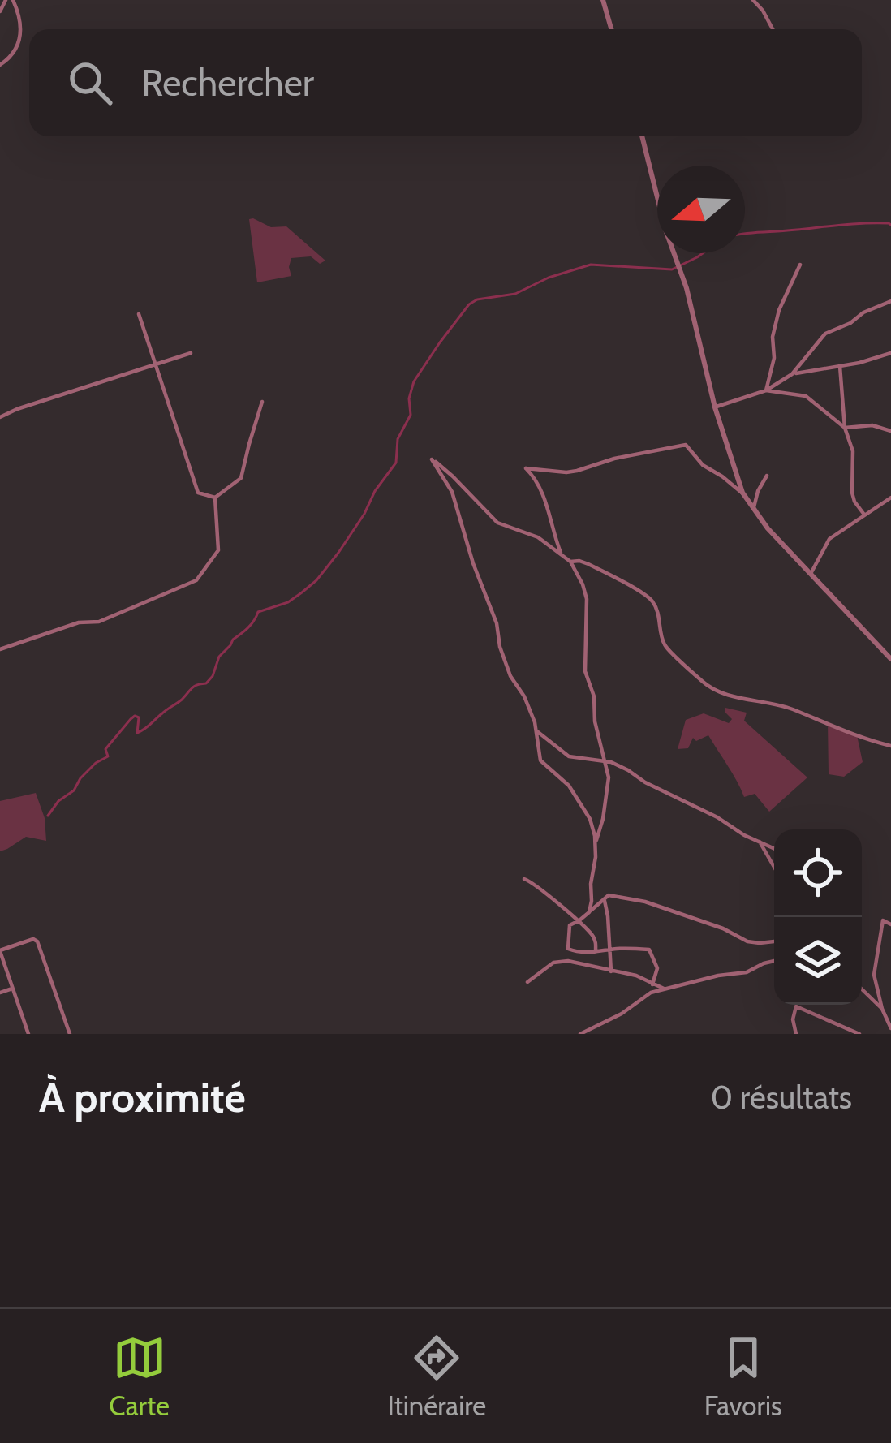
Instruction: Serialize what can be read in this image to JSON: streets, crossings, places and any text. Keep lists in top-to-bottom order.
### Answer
{
  "north": "left",
  "page": {
    "search": "Rechercher",
    "heading": ["À proximité", "0 résultats"],
    "nav": ["Carte", "Itinéraire", "Favoris"]
  }
}
